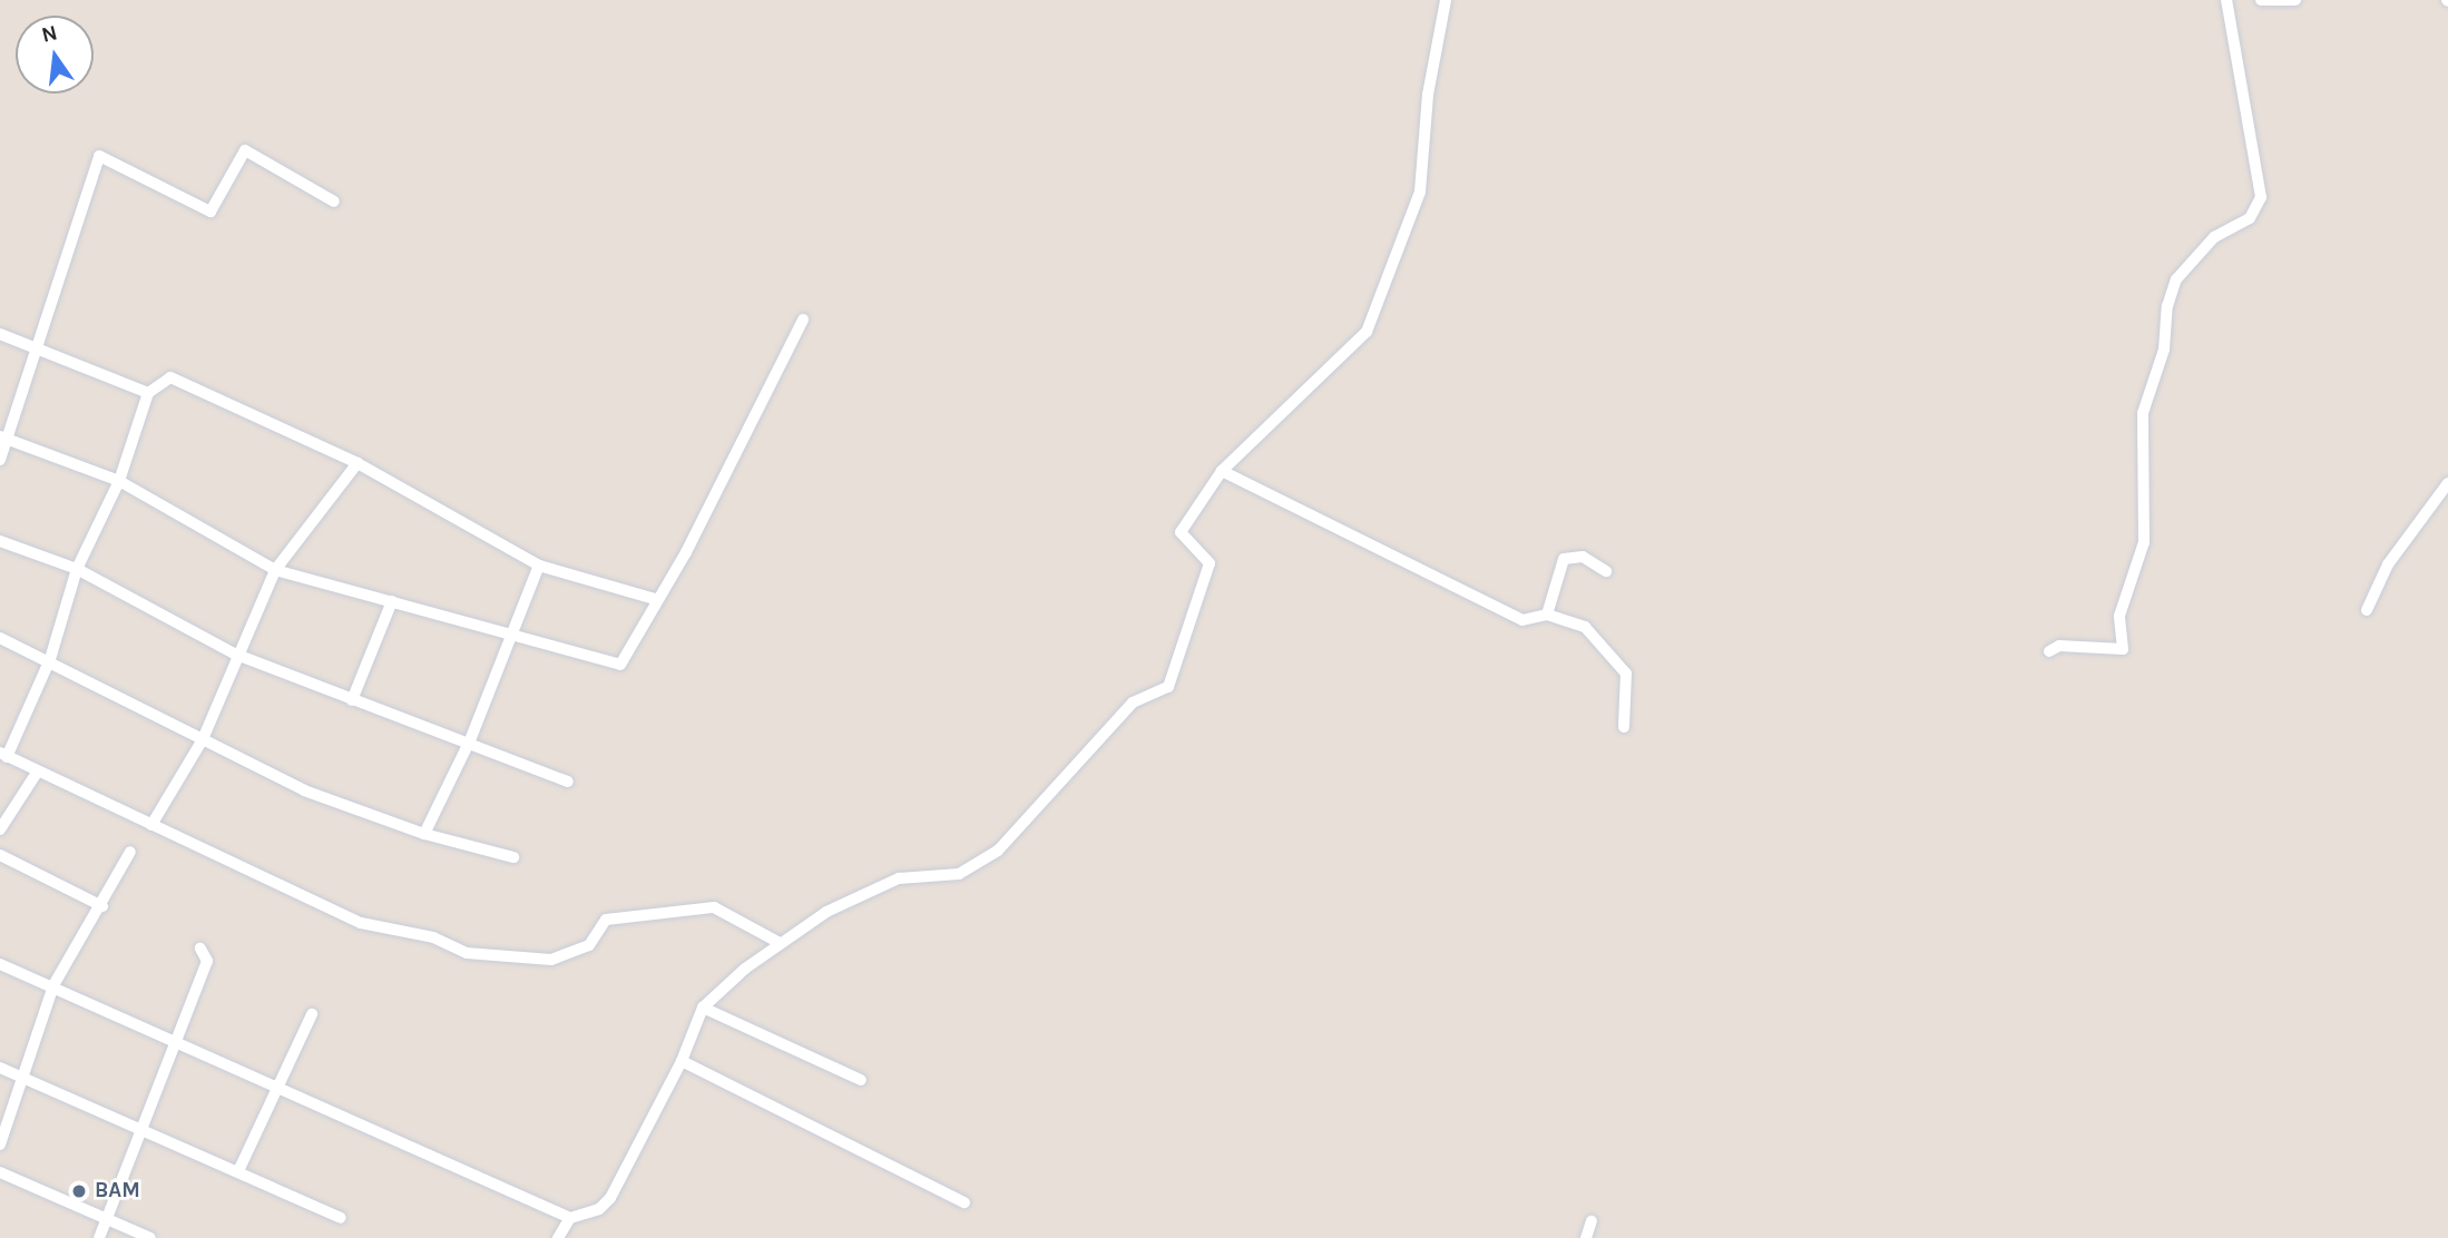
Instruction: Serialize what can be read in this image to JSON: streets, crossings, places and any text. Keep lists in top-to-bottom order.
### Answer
{
  "places": ["BAM"],
  "north": "top"
}
